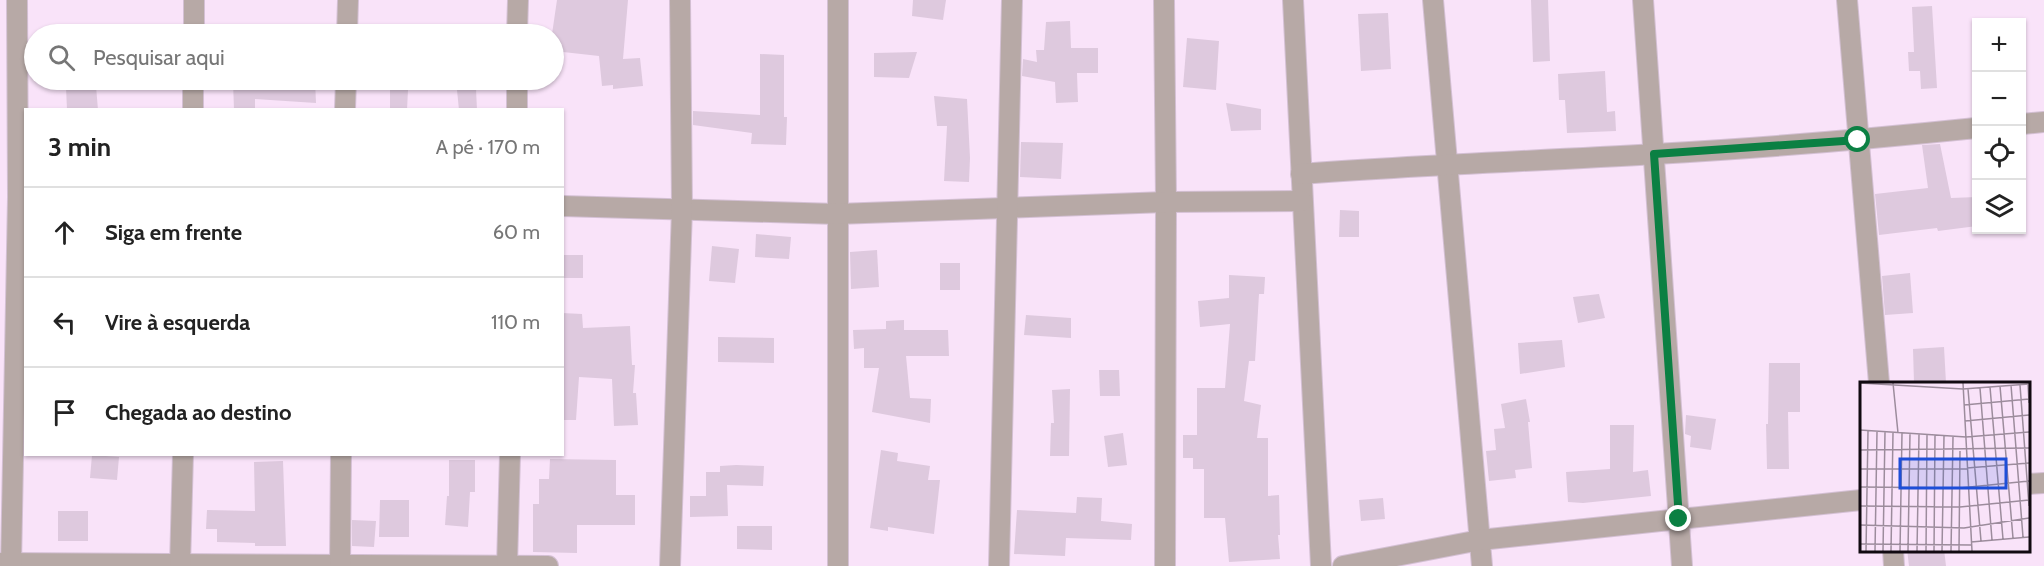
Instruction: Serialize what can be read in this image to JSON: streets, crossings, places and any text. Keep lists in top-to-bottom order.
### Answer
{
  "page": {
    "map_buttons": ["+", "−"],
    "search": "Pesquisar aqui",
    "heading": ["3 min", "A pé · 170 m"],
    "list": [
      ["Siga em frente", "60 m"],
      ["Vire à esquerda", "110 m"],
      "Chegada ao destino"
    ]
  }
}
